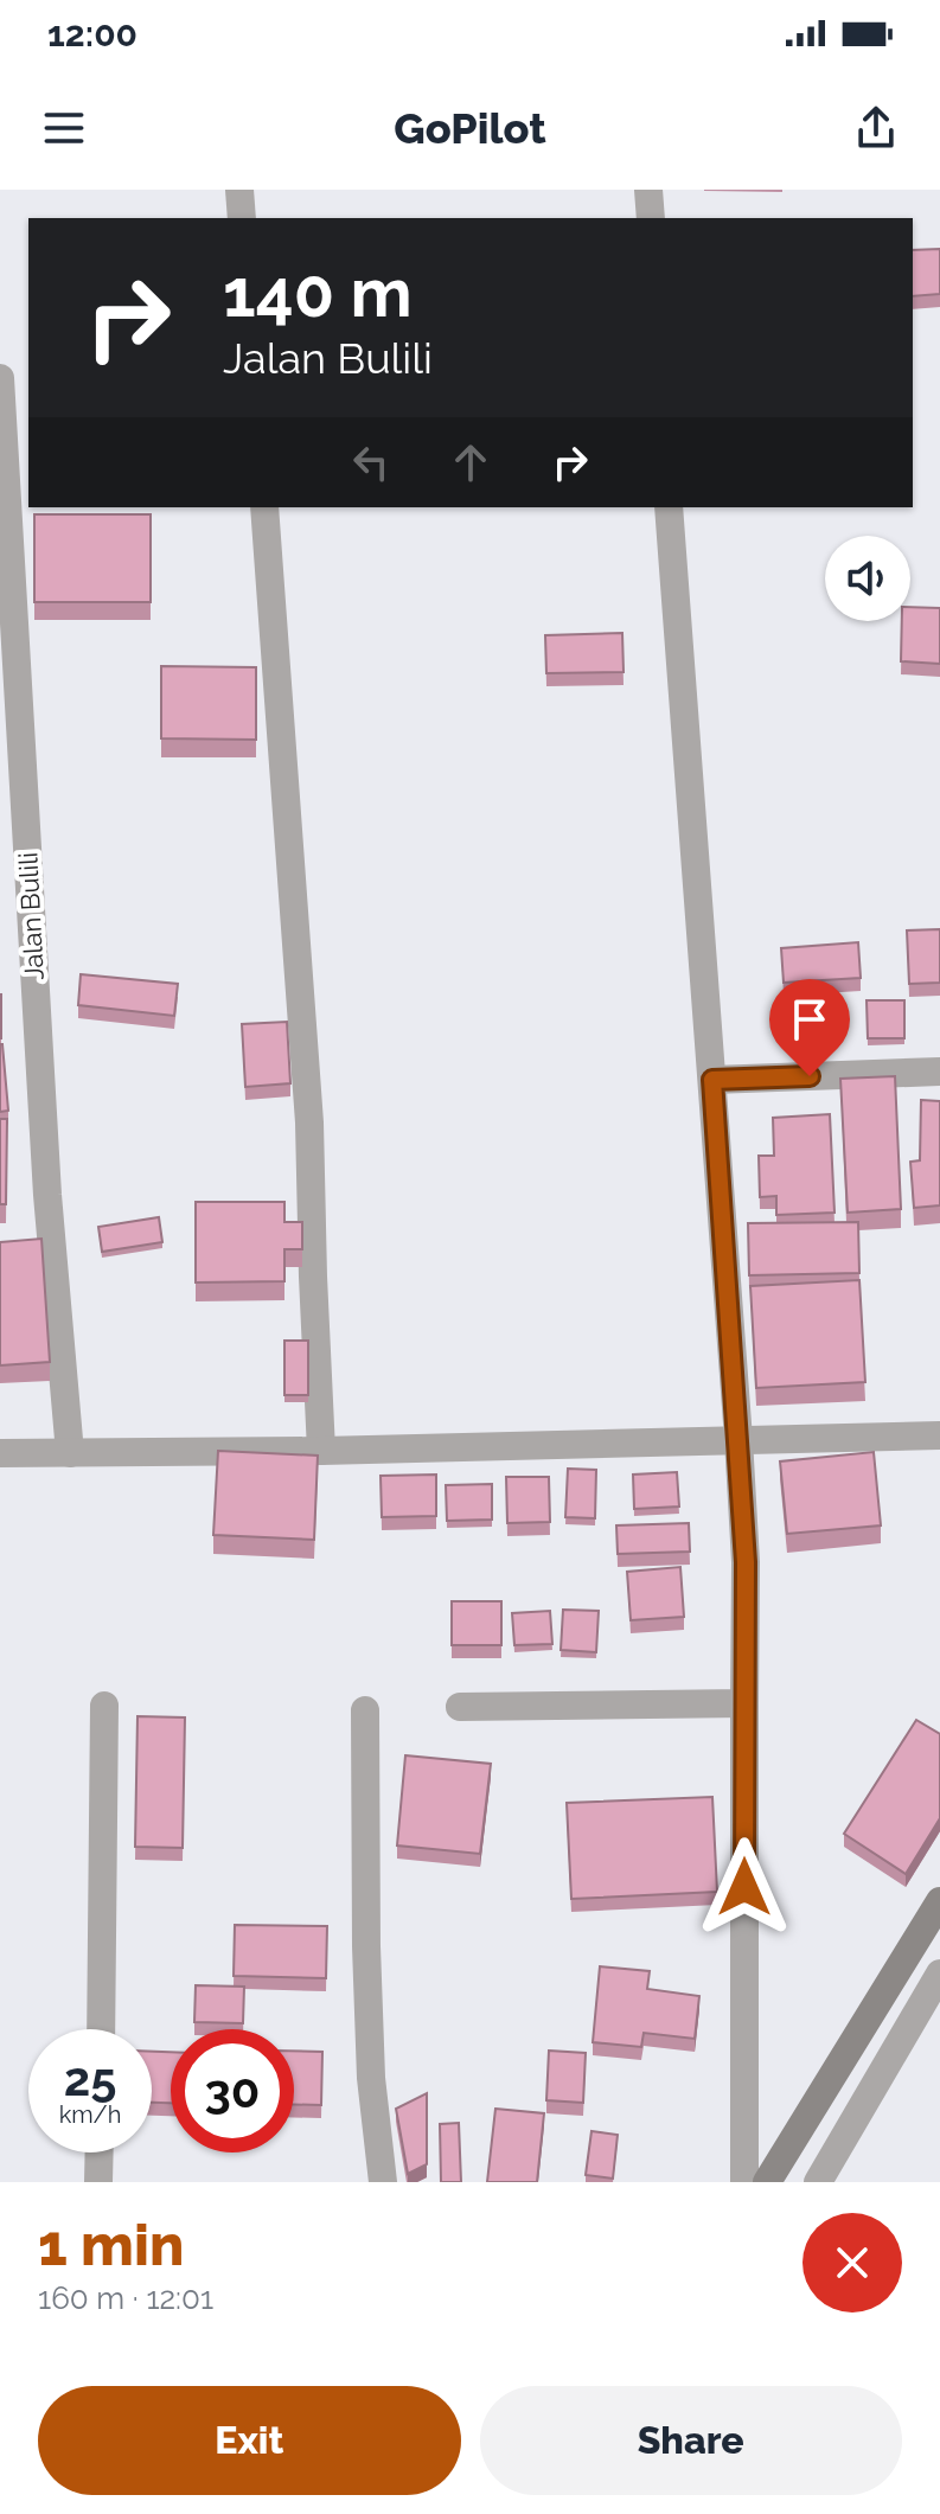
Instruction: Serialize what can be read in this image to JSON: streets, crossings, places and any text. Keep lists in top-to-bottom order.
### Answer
{
  "streets": {
    "street": ["Jalan Bulili"]
  },
  "page": {
    "status": "12:00",
    "header": "GoPilot",
    "turn": ["140 m", "Jalan Bulili"],
    "speed": "25 km/h",
    "limit": "30",
    "heading": ["1 min", "160 m · 12:01"],
    "buttons": ["Exit", "Share"]
  }
}
